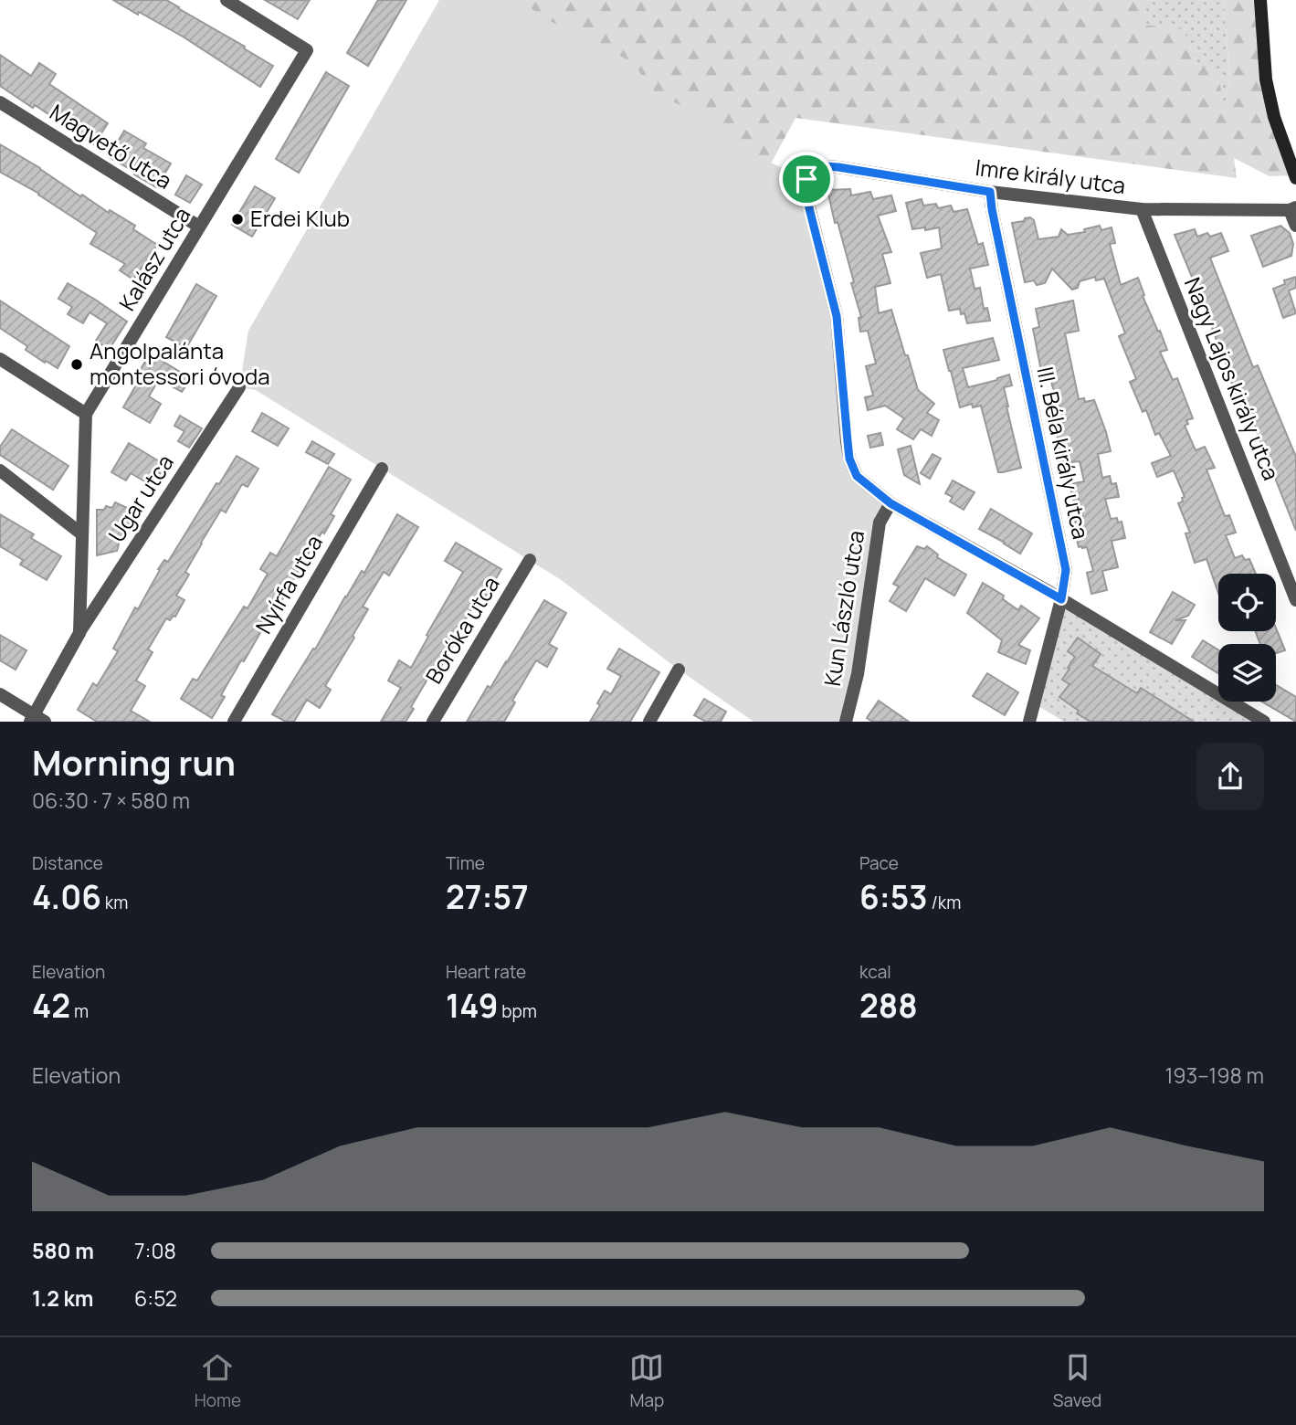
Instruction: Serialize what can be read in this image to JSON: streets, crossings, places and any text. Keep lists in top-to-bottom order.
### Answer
{
  "streets": {
    "street": [
      "Magvető utca",
      "Imre király utca",
      "Kalász utca",
      "Nagy Lajos király utca",
      "III. Béla király utca",
      "Ugar utca",
      "Nyírfa utca",
      "Kun László utca",
      "Boróka utca"
    ]
  },
  "crossings": [
    ["Magvető utca", "Kalász utca"],
    ["Imre király utca", "Nagy Lajos király utca"],
    ["Imre király utca", "III. Béla király utca"],
    ["Imre király utca", "Kun László utca"],
    ["Kalász utca", "Ugar utca"]
  ],
  "places": ["Erdei Klub", "Angolpalánta montessori óvoda"],
  "page": {
    "heading": ["Morning run", "06:30 · 7 × 580 m"],
    "stats": [
      ["Distance", "4.06 km"],
      ["Time", "27:57"],
      ["Pace", "6:53 /km"],
      ["Elevation", "42 m"],
      ["Heart rate", "149 bpm"],
      ["kcal", "288"]
    ],
    "chart": ["Elevation", "193–198 m"],
    "list": [
      {
        "name": "580 m",
        "note": "7:08"
      },
      {
        "name": "1.2 km",
        "note": "6:52"
      }
    ],
    "tabs": ["Home", "Map", "Saved"]
  }
}
